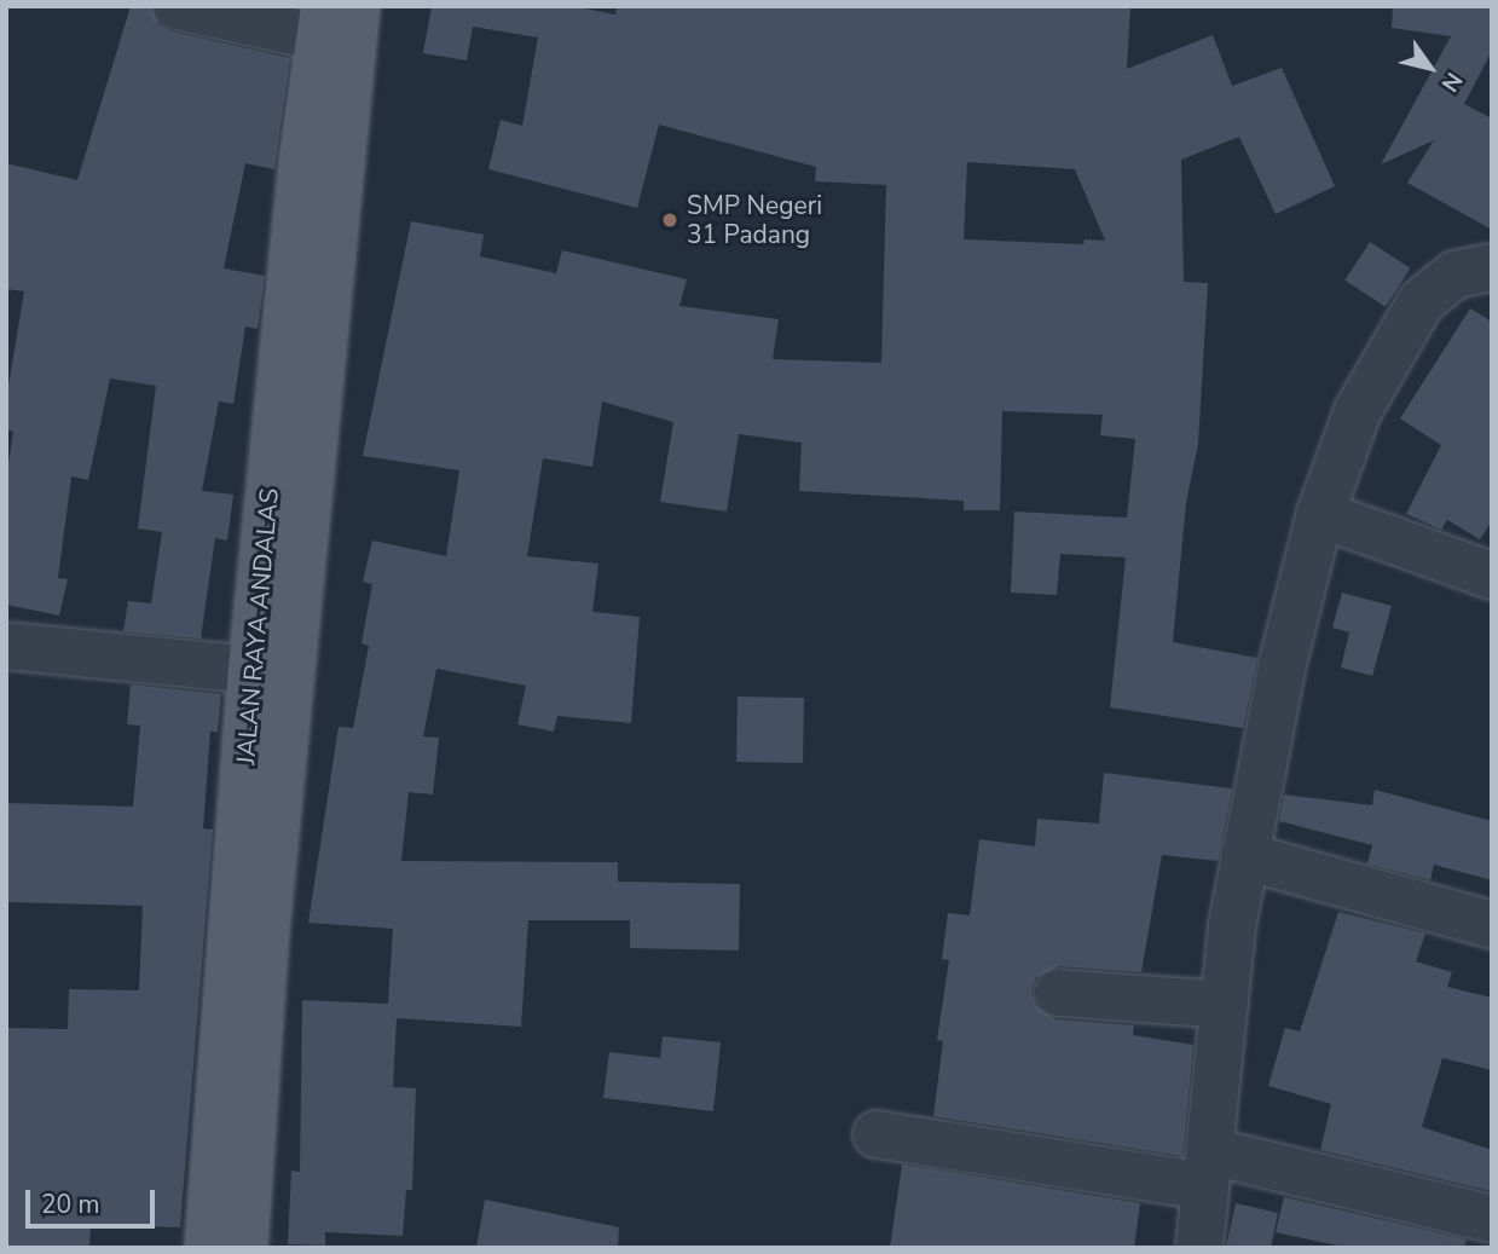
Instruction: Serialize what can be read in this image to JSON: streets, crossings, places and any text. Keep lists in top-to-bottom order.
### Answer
{
  "streets": {
    "main road": ["JALAN RAYA ANDALAS"]
  },
  "places": ["SMP Negeri 31 Padang"],
  "scale_bar": "20 m",
  "north": "bottom right"
}
